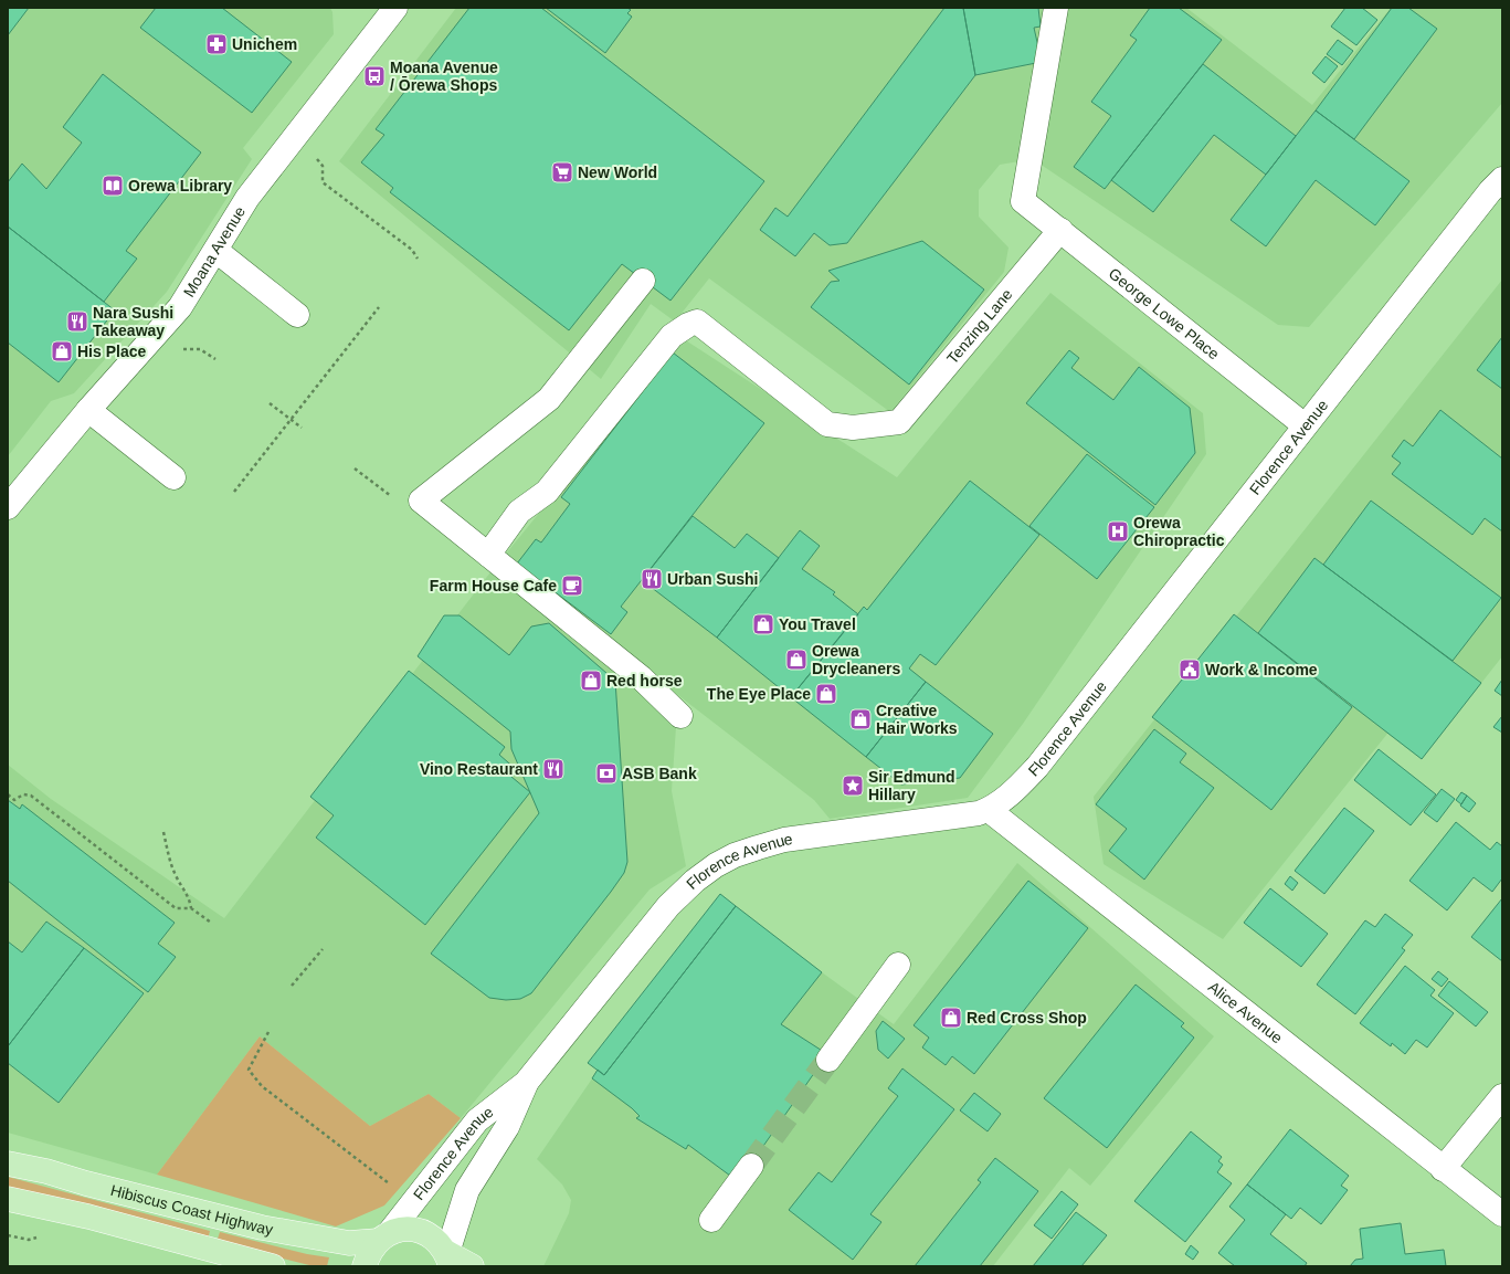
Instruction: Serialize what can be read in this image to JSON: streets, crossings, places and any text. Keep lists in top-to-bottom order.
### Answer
{
  "streets": {
    "main road": ["Hibiscus Coast Highway"],
    "street": [
      "Moana Avenue",
      "George Lowe Place",
      "Tenzing Lane",
      "Florence Avenue",
      "Alice Avenue"
    ]
  },
  "crossings": [
    ["George Lowe Place", "Tenzing Lane"],
    ["George Lowe Place", "Florence Avenue"],
    ["Florence Avenue", "Alice Avenue"],
    ["Florence Avenue", "Hibiscus Coast Highway"]
  ],
  "places": {
    "pharmacy": ["Unichem"],
    "bus stop": ["Moana Avenue / Ōrewa Shops"],
    "supermarket": ["New World"],
    "library": ["Orewa Library"],
    "restaurant": ["Nara Sushi Takeaway", "Urban Sushi", "Vino Restaurant"],
    "shop": [
      "His Place",
      "You Travel",
      "Orewa Drycleaners",
      "Red horse",
      "The Eye Place",
      "Creative Hair Works",
      "Red Cross Shop"
    ],
    "hospital": ["Orewa Chiropractic"],
    "cafe": ["Farm House Cafe"],
    "public building": ["Work & Income"],
    "bank": ["ASB Bank"],
    "place": ["Sir Edmund Hillary"]
  }
}
